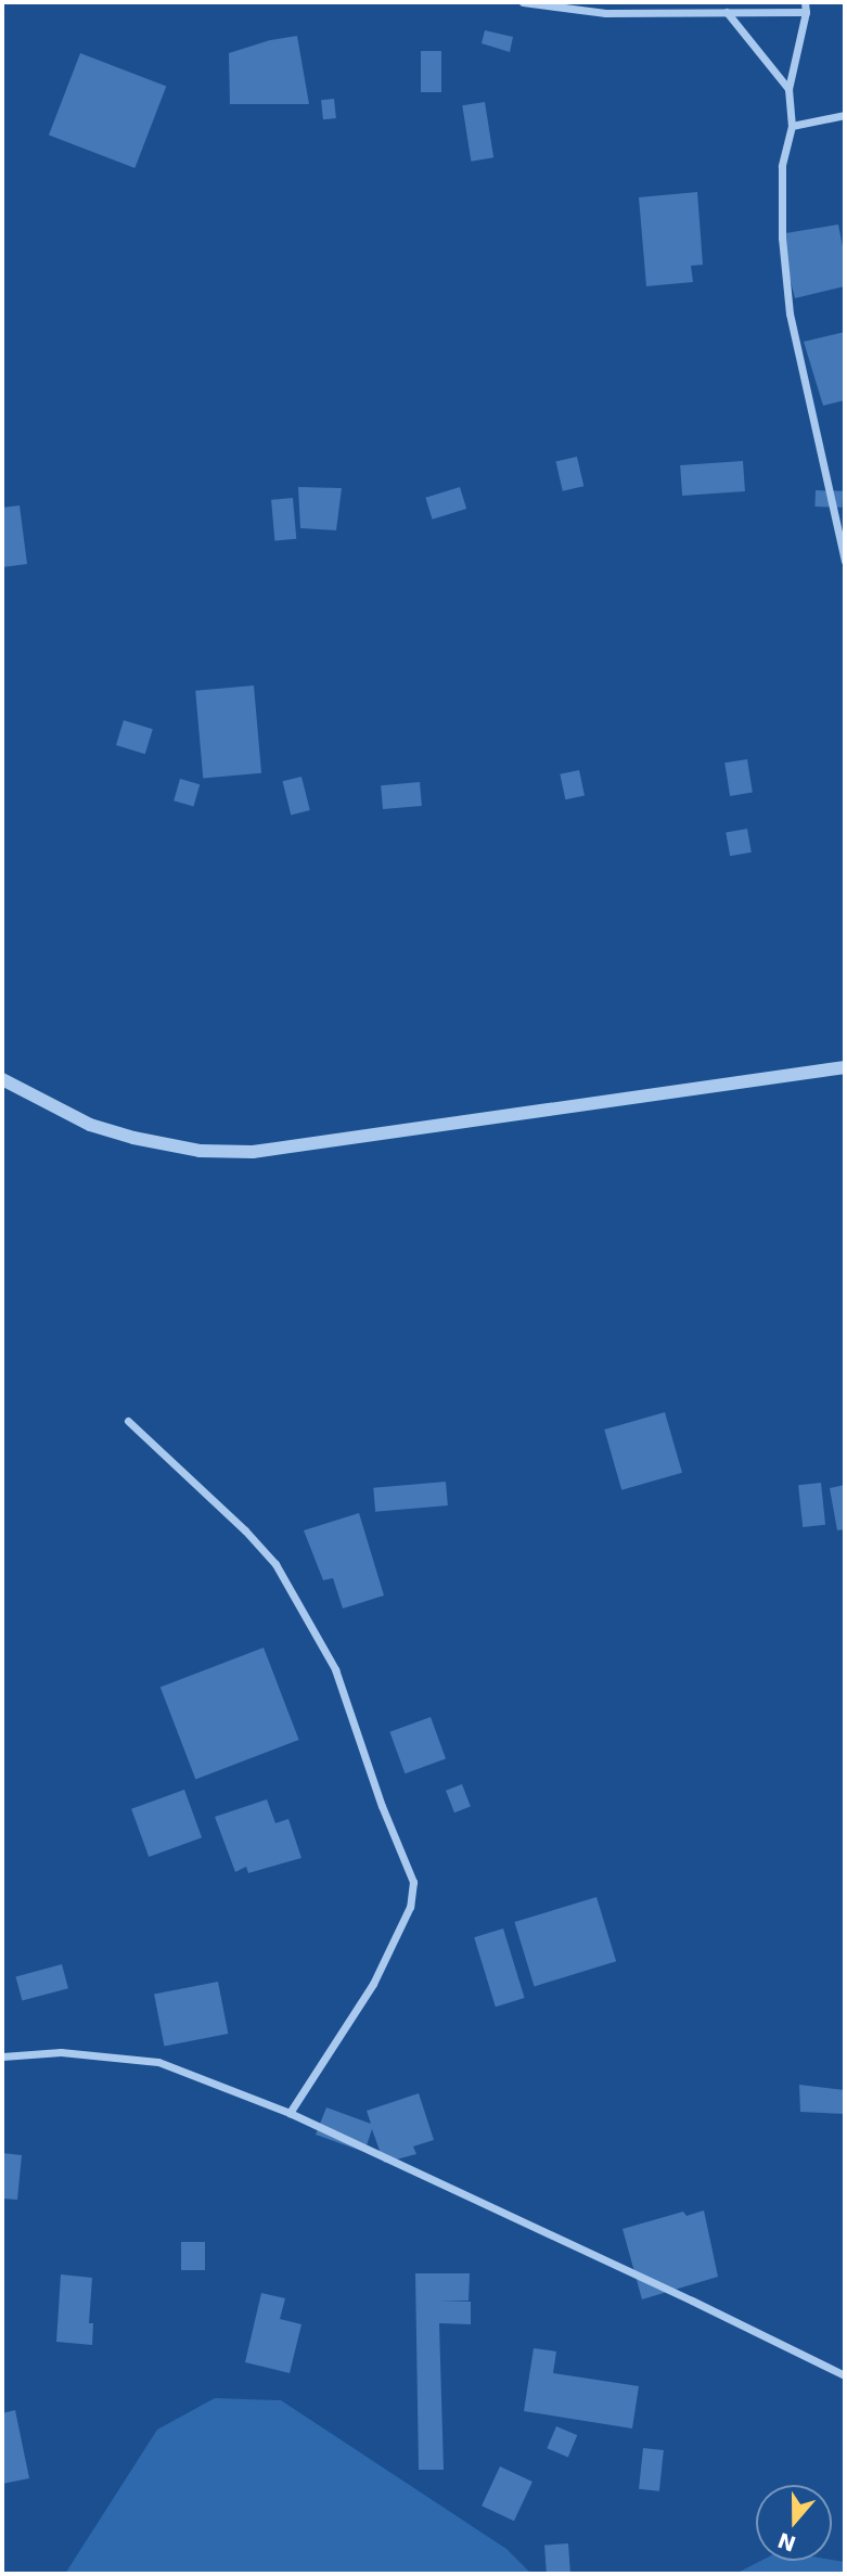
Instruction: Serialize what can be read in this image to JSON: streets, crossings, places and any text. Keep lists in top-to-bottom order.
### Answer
{
  "north": "bottom"
}
